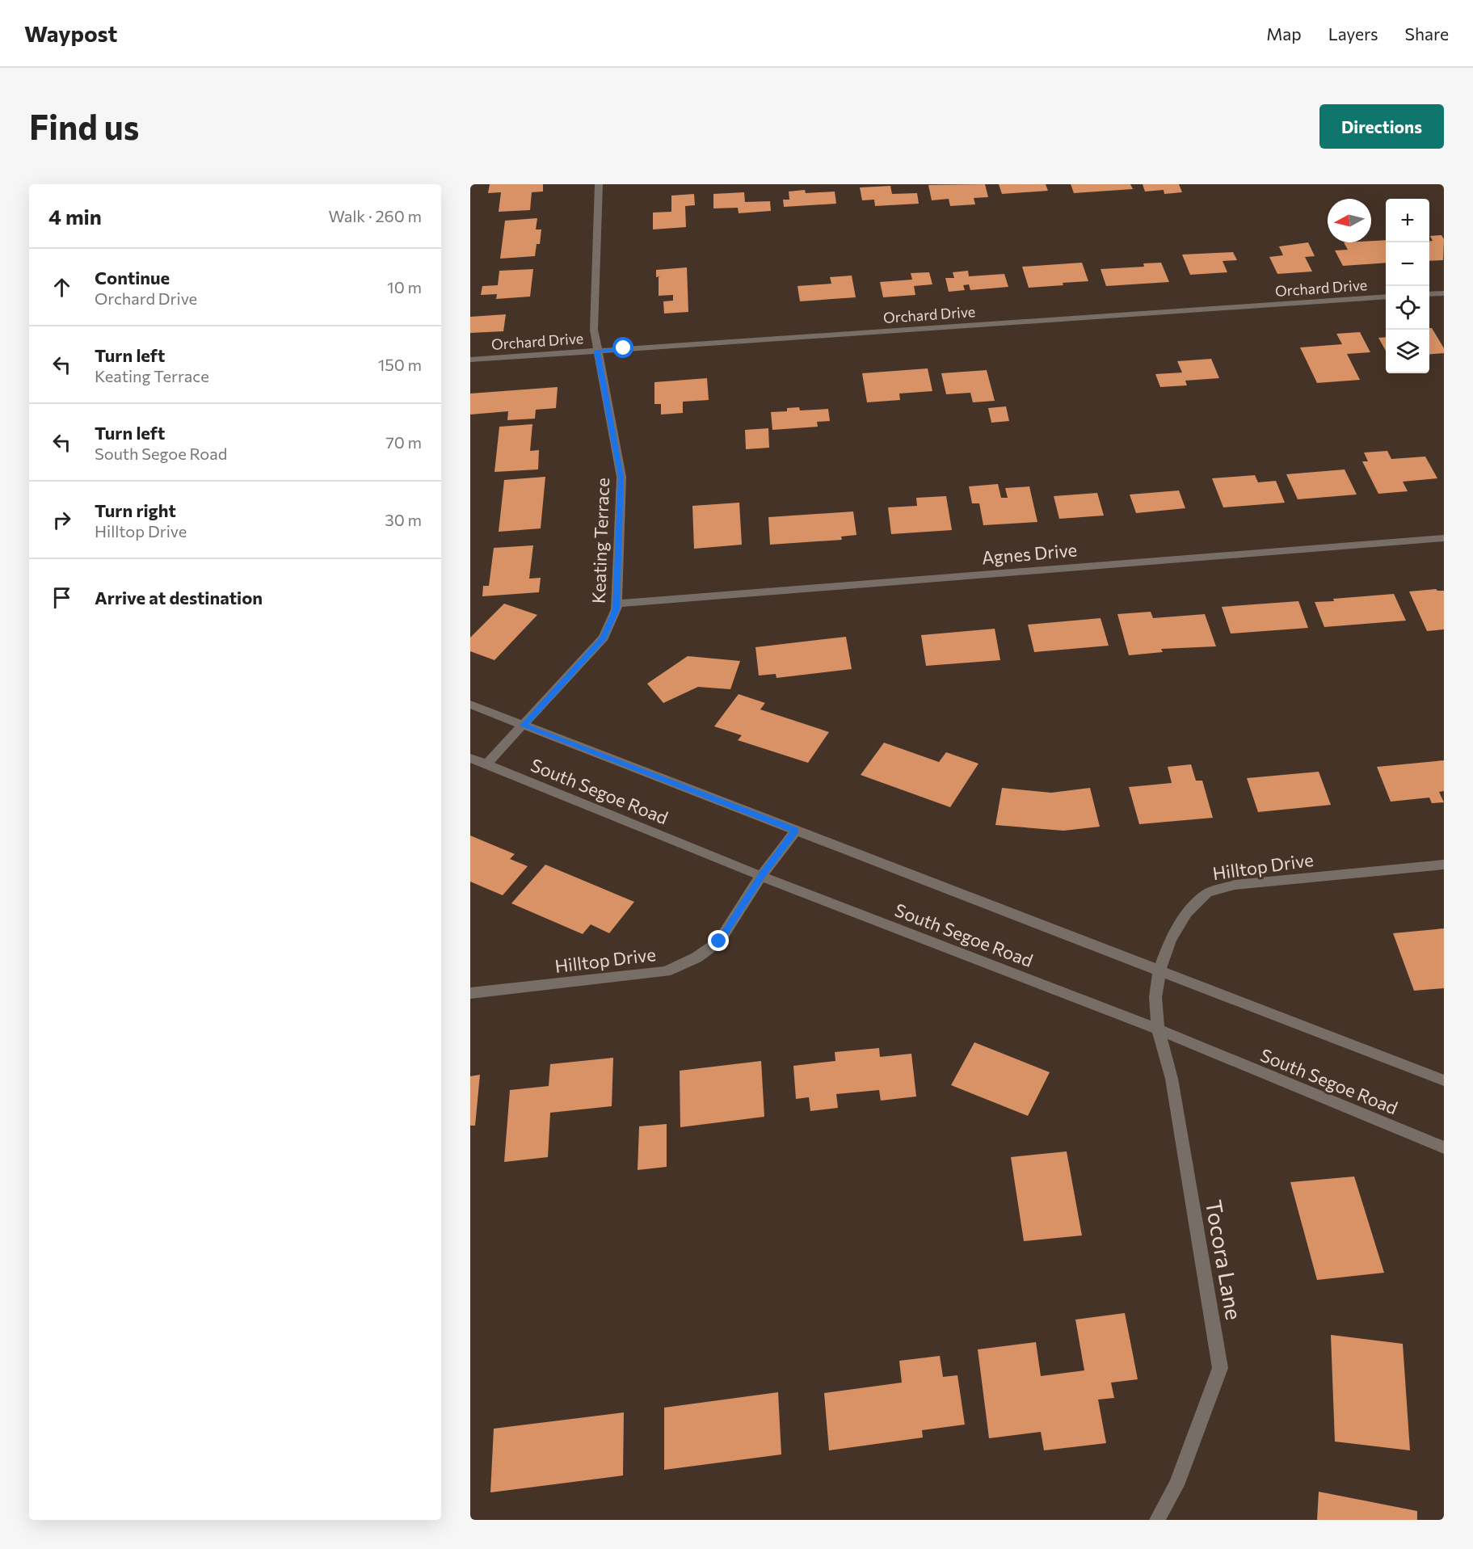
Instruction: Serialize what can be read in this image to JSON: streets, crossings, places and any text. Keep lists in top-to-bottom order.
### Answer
{
  "streets": {
    "street": [
      "Orchard Drive",
      "Keating Terrace",
      "Agnes Drive",
      "South Segoe Road",
      "Hilltop Drive",
      "Tocora Lane"
    ]
  },
  "crossings": [
    ["Orchard Drive", "Keating Terrace"],
    ["Keating Terrace", "Agnes Drive"],
    ["Keating Terrace", "South Segoe Road"],
    ["South Segoe Road", "Hilltop Drive"],
    ["South Segoe Road", "Tocora Lane"],
    ["Hilltop Drive", "Tocora Lane"]
  ],
  "north": "left",
  "page": {
    "header": "Waypost",
    "nav": ["Map", "Layers", "Share"],
    "buttons": "Directions",
    "title": "Find us",
    "heading": ["4 min", "Walk · 260 m"],
    "map_buttons": ["+", "−"],
    "list": [
      ["Continue", "Orchard Drive", "10 m"],
      ["Turn left", "Keating Terrace", "150 m"],
      ["Turn left", "South Segoe Road", "70 m"],
      ["Turn right", "Hilltop Drive", "30 m"],
      "Arrive at destination"
    ]
  }
}
